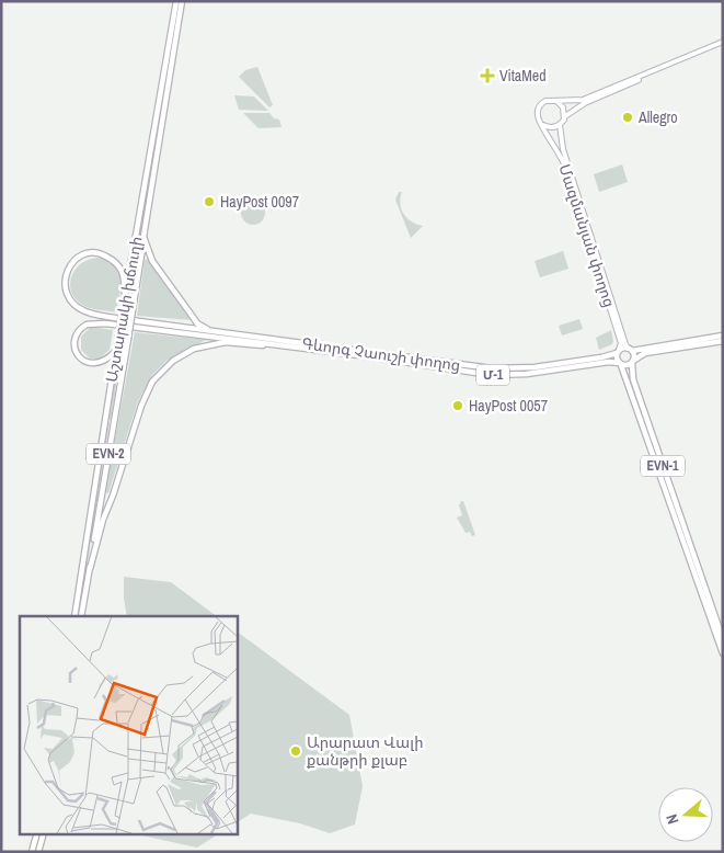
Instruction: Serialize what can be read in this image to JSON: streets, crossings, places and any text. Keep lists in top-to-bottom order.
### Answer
{
  "streets": {
    "main road": [
      "Մազմանյան փողոց",
      "Աշտարակի խճուղի",
      "Գևորգ Չաուշի փողոց",
      "Մ-1",
      "EVN-2",
      "EVN-1"
    ]
  },
  "crossings": [
    ["Մազմանյան փողոց", "Գևորգ Չաուշի փողոց"],
    ["Մազմանյան փողոց", "EVN-1"],
    ["Աշտարակի խճուղի", "Գևորգ Չաուշի փողոց"],
    ["Գևորգ Չաուշի փողոց", "EVN-1"]
  ],
  "places": {
    "health": ["VitaMed"],
    "other": [
      "Allegro",
      "HayPost 0097",
      "HayPost 0057",
      "Արարատ Վալի քանթրի քլաբ"
    ]
  },
  "north": "left"
}
